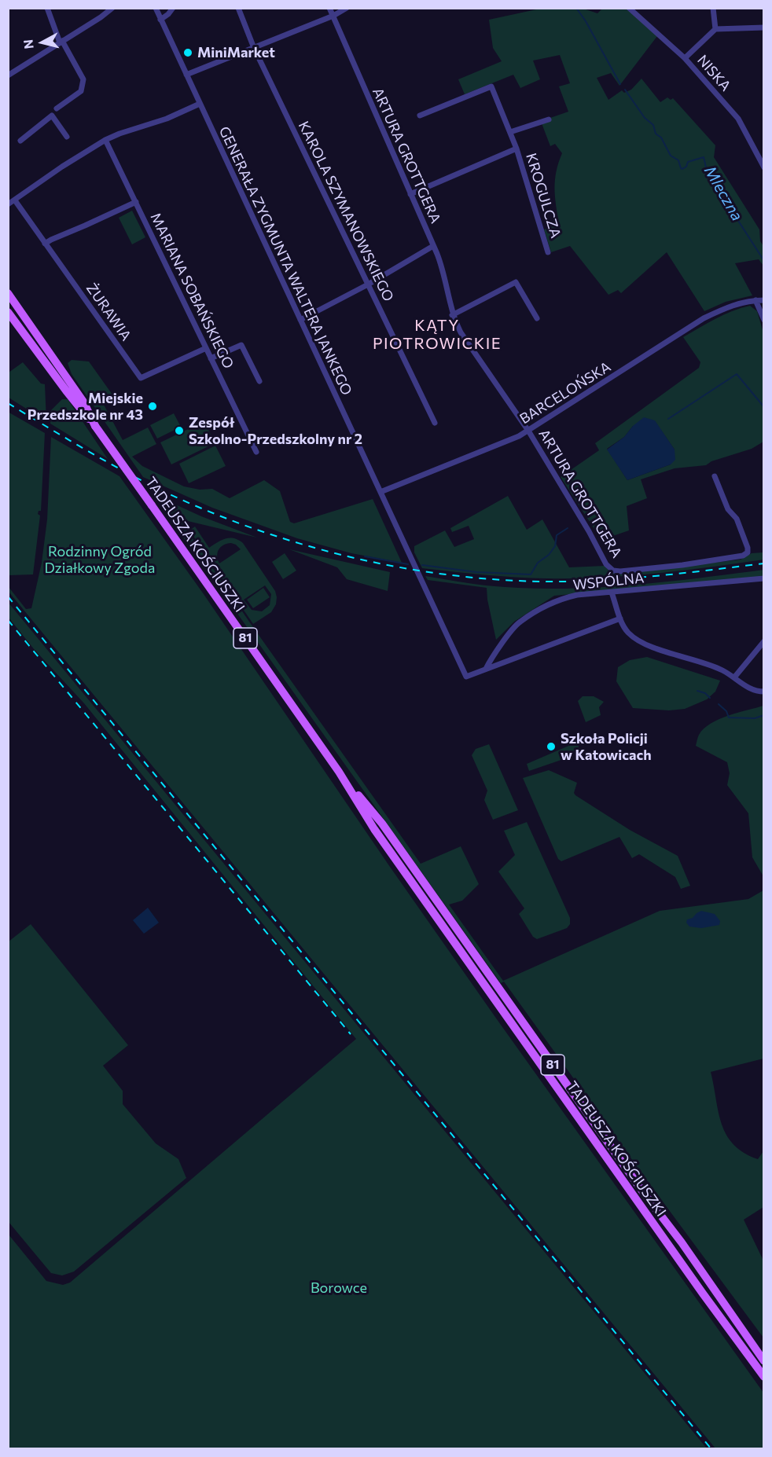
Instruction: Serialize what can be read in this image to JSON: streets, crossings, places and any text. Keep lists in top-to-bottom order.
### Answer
{
  "streets": {
    "main road": ["TADEUSZA KOŚCIUSZKI", "81"],
    "street": [
      "NISKA",
      "ARTURA GROTTGERA",
      "KROGULCZA",
      "KAROLA SZYMANOWSKIEGO",
      "GENERAŁA ZYGMUNTA WALTERA JANKEGO",
      "MARIANA SOBAŃSKIEGO",
      "ŻURAWIA",
      "BARCELOŃSKA",
      "WSPÓLNA"
    ]
  },
  "crossings": [
    ["ARTURA GROTTGERA", "KROGULCZA"],
    ["ARTURA GROTTGERA", "BARCELOŃSKA"],
    ["GENERAŁA ZYGMUNTA WALTERA JANKEGO", "BARCELOŃSKA"],
    ["GENERAŁA ZYGMUNTA WALTERA JANKEGO", "WSPÓLNA"],
    ["MARIANA SOBAŃSKIEGO", "ŻURAWIA"]
  ],
  "districts": ["KĄTY PIOTROWICKIE"],
  "water": ["Mleczna"],
  "parks": ["Rodzinny Ogród Działkowy Zgoda", "Borowce"],
  "places": [
    "MiniMarket",
    "Miejskie Przedszkole nr 43",
    "Zespół Szkolno-Przedszkolny nr 2",
    "Szkoła Policji w Katowicach"
  ],
  "north": "left"
}
